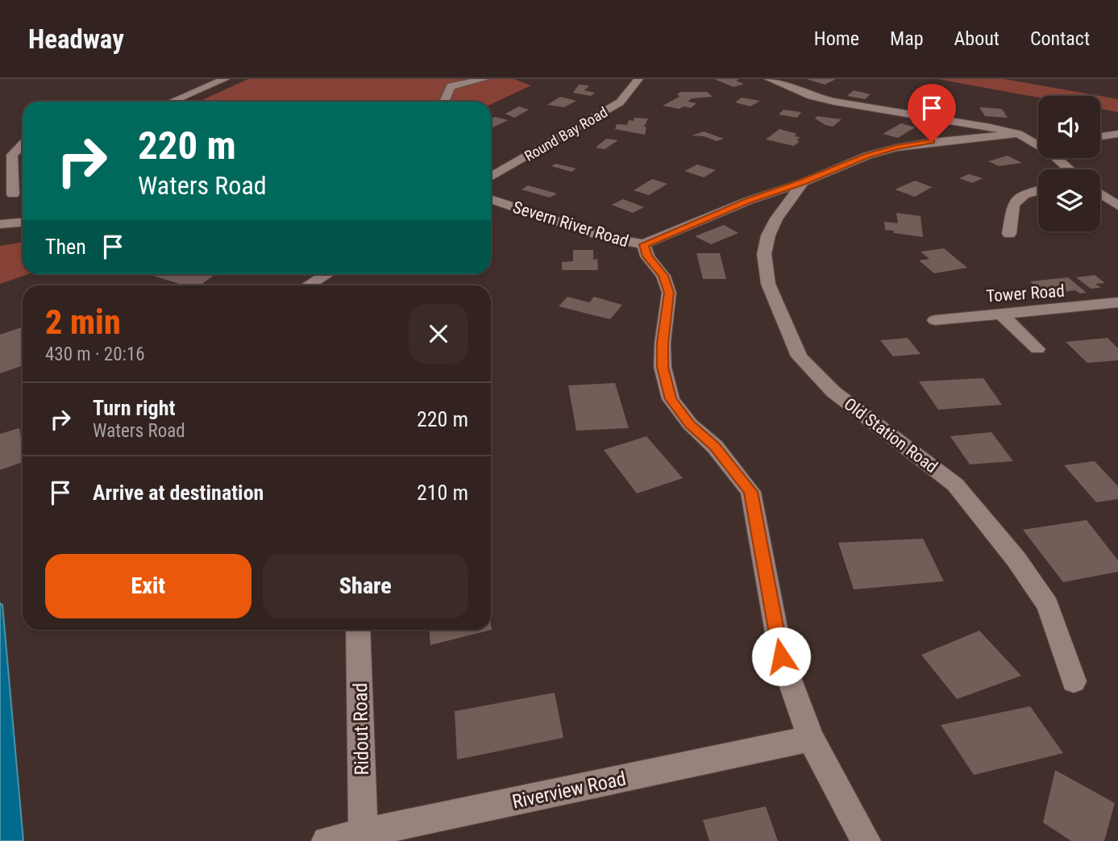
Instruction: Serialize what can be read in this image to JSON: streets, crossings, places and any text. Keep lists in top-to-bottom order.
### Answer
{
  "streets": {
    "street": [
      "Round Bay Road",
      "Severn River Road",
      "Tower Road",
      "Old Station Road",
      "Ridout Road",
      "Riverview Road"
    ]
  },
  "crossings": [
    ["Severn River Road", "Riverview Road"],
    ["Ridout Road", "Riverview Road"]
  ],
  "page": {
    "header": "Headway",
    "nav": [
      "Home",
      "Map",
      "About",
      "Contact"
    ],
    "turn": ["220 m", "Waters Road"],
    "then": "Then",
    "heading": ["2 min", "430 m · 20:16"],
    "list": [
      {
        "name": "Turn right",
        "note": "Waters Road",
        "value": "220 m"
      },
      {
        "name": "Arrive at destination",
        "value": "210 m"
      }
    ],
    "buttons": ["Exit", "Share"]
  }
}
